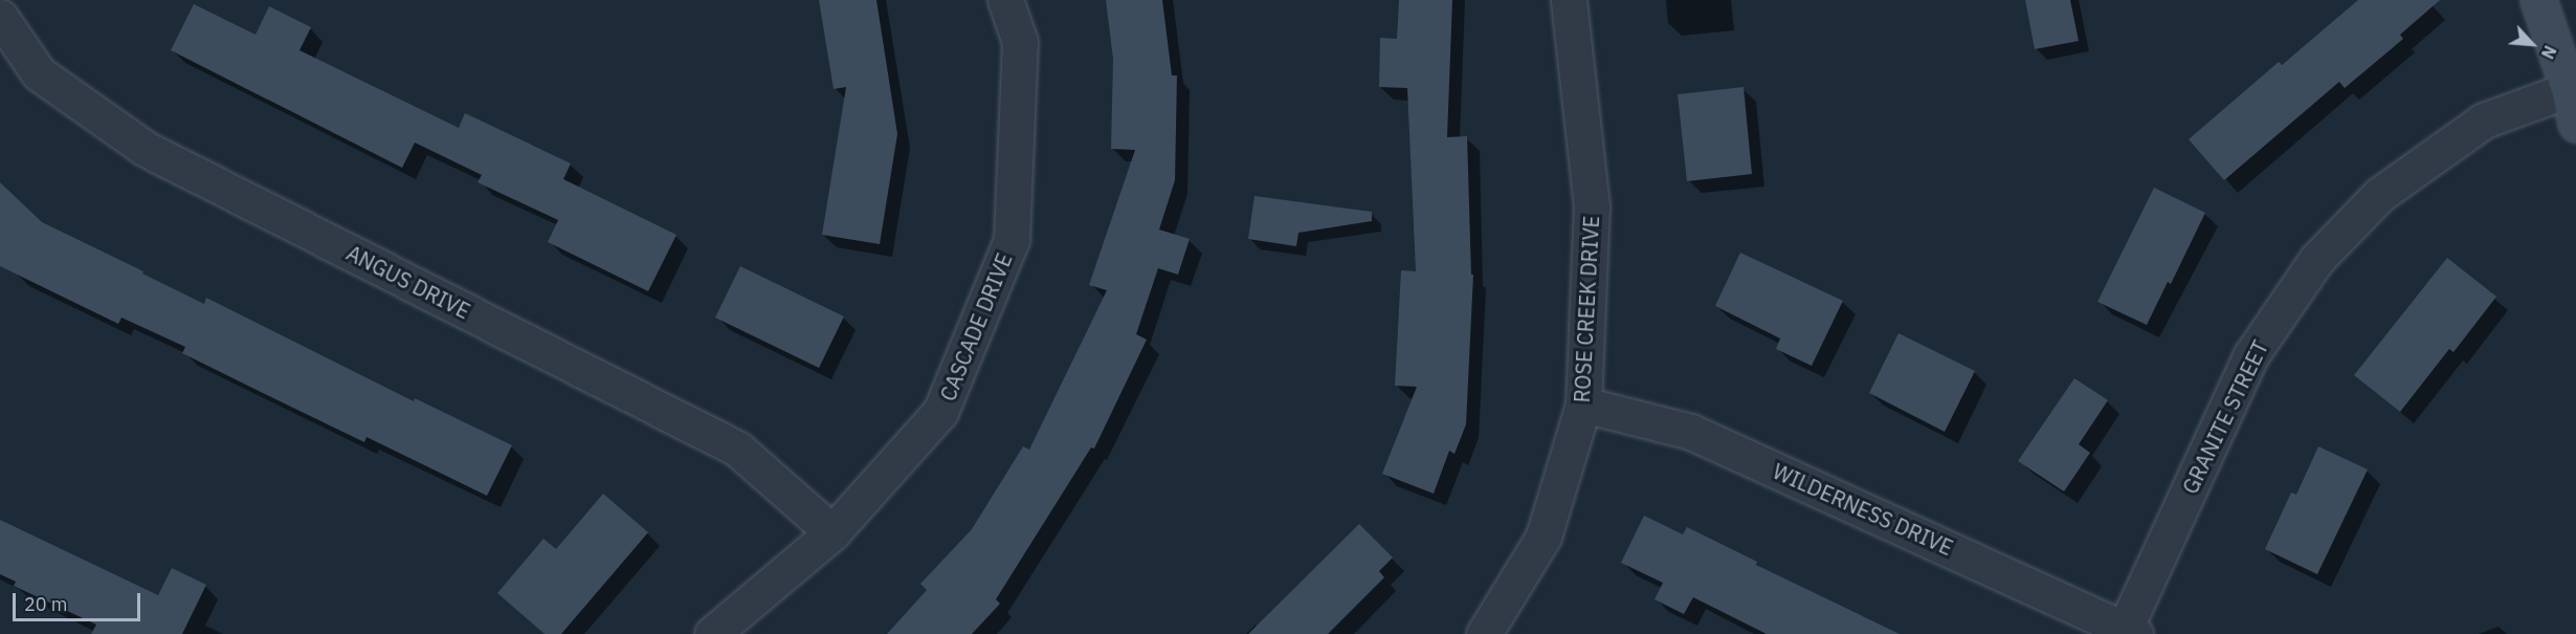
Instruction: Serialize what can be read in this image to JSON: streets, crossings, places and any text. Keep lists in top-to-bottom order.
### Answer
{
  "streets": {
    "street": [
      "ANGUS DRIVE",
      "ROSE CREEK DRIVE",
      "CASCADE DRIVE",
      "GRANITE STREET",
      "WILDERNESS DRIVE"
    ]
  },
  "crossings": [
    ["ANGUS DRIVE", "CASCADE DRIVE"],
    ["ROSE CREEK DRIVE", "WILDERNESS DRIVE"],
    ["GRANITE STREET", "WILDERNESS DRIVE"]
  ],
  "scale_bar": "20 m",
  "north": "bottom right"
}
